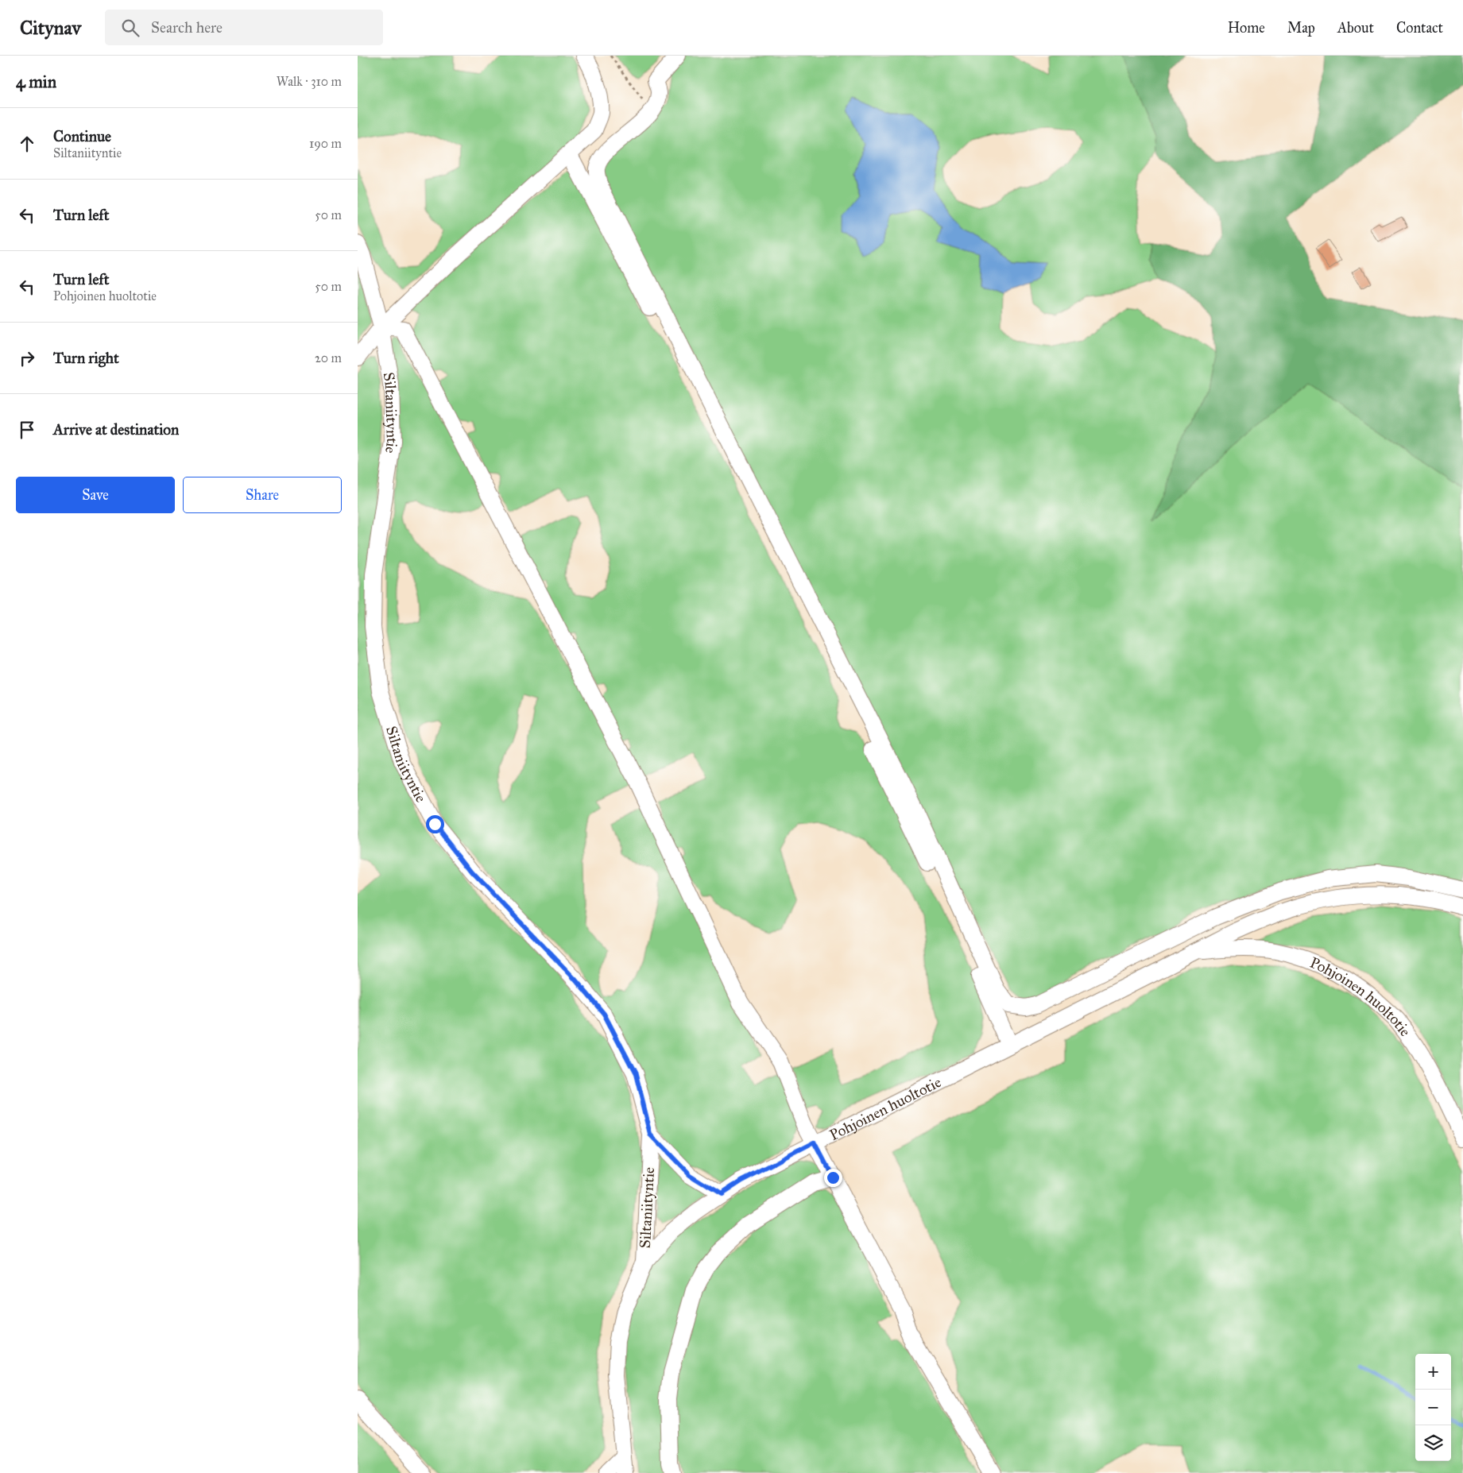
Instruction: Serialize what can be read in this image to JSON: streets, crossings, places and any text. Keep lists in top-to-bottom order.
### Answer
{
  "streets": {
    "lane": ["Siltaniityntie", "Pohjoinen huoltotie"]
  },
  "crossings": [
    ["Siltaniityntie", "Pohjoinen huoltotie"]
  ],
  "page": {
    "header": "Citynav",
    "search": "Search here",
    "nav": [
      "Home",
      "Map",
      "About",
      "Contact"
    ],
    "heading": ["4 min", "Walk · 310 m"],
    "list": [
      ["Continue", "Siltaniityntie", "190 m"],
      ["Turn left", "50 m"],
      ["Turn left", "Pohjoinen huoltotie", "50 m"],
      ["Turn right", "20 m"],
      "Arrive at destination"
    ],
    "buttons": ["Save", "Share"],
    "map_buttons": ["+", "−"]
  }
}
